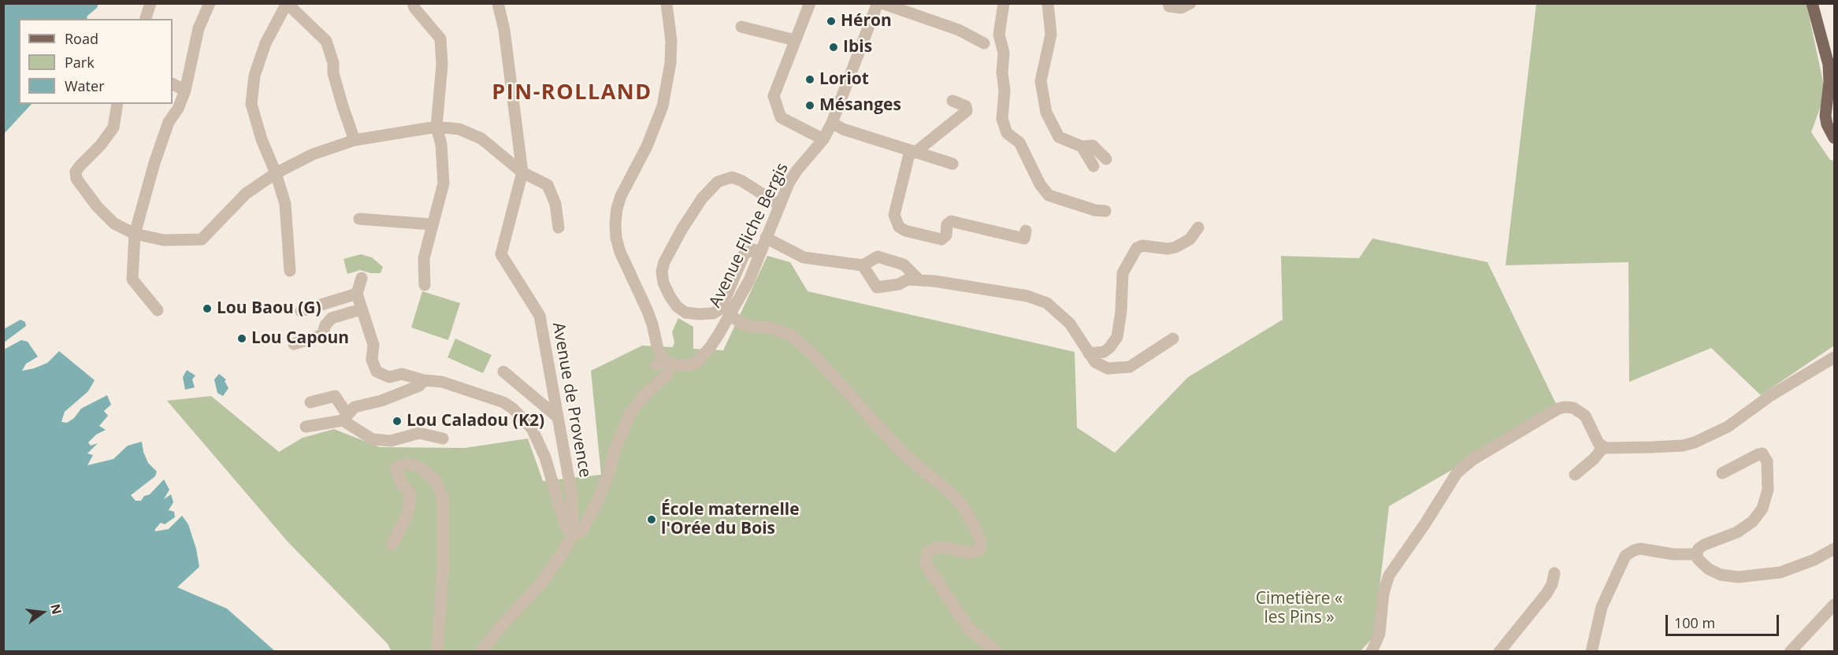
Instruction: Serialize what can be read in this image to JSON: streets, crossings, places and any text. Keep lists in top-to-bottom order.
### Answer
{
  "streets": {
    "street": ["Avenue Fliche Bergis", "Avenue de Provence"]
  },
  "districts": ["PIN-ROLLAND"],
  "parks": ["Cimetière « les Pins »"],
  "places": [
    "Héron",
    "Ibis",
    "Loriot",
    "Mésanges",
    "Lou Baou (G)",
    "Lou Capoun",
    "Lou Caladou (K2)",
    "École maternelle l'Orée du Bois"
  ],
  "legend": ["Road", "Park", "Water"],
  "scale_bar": "100 m",
  "north": "right"
}
